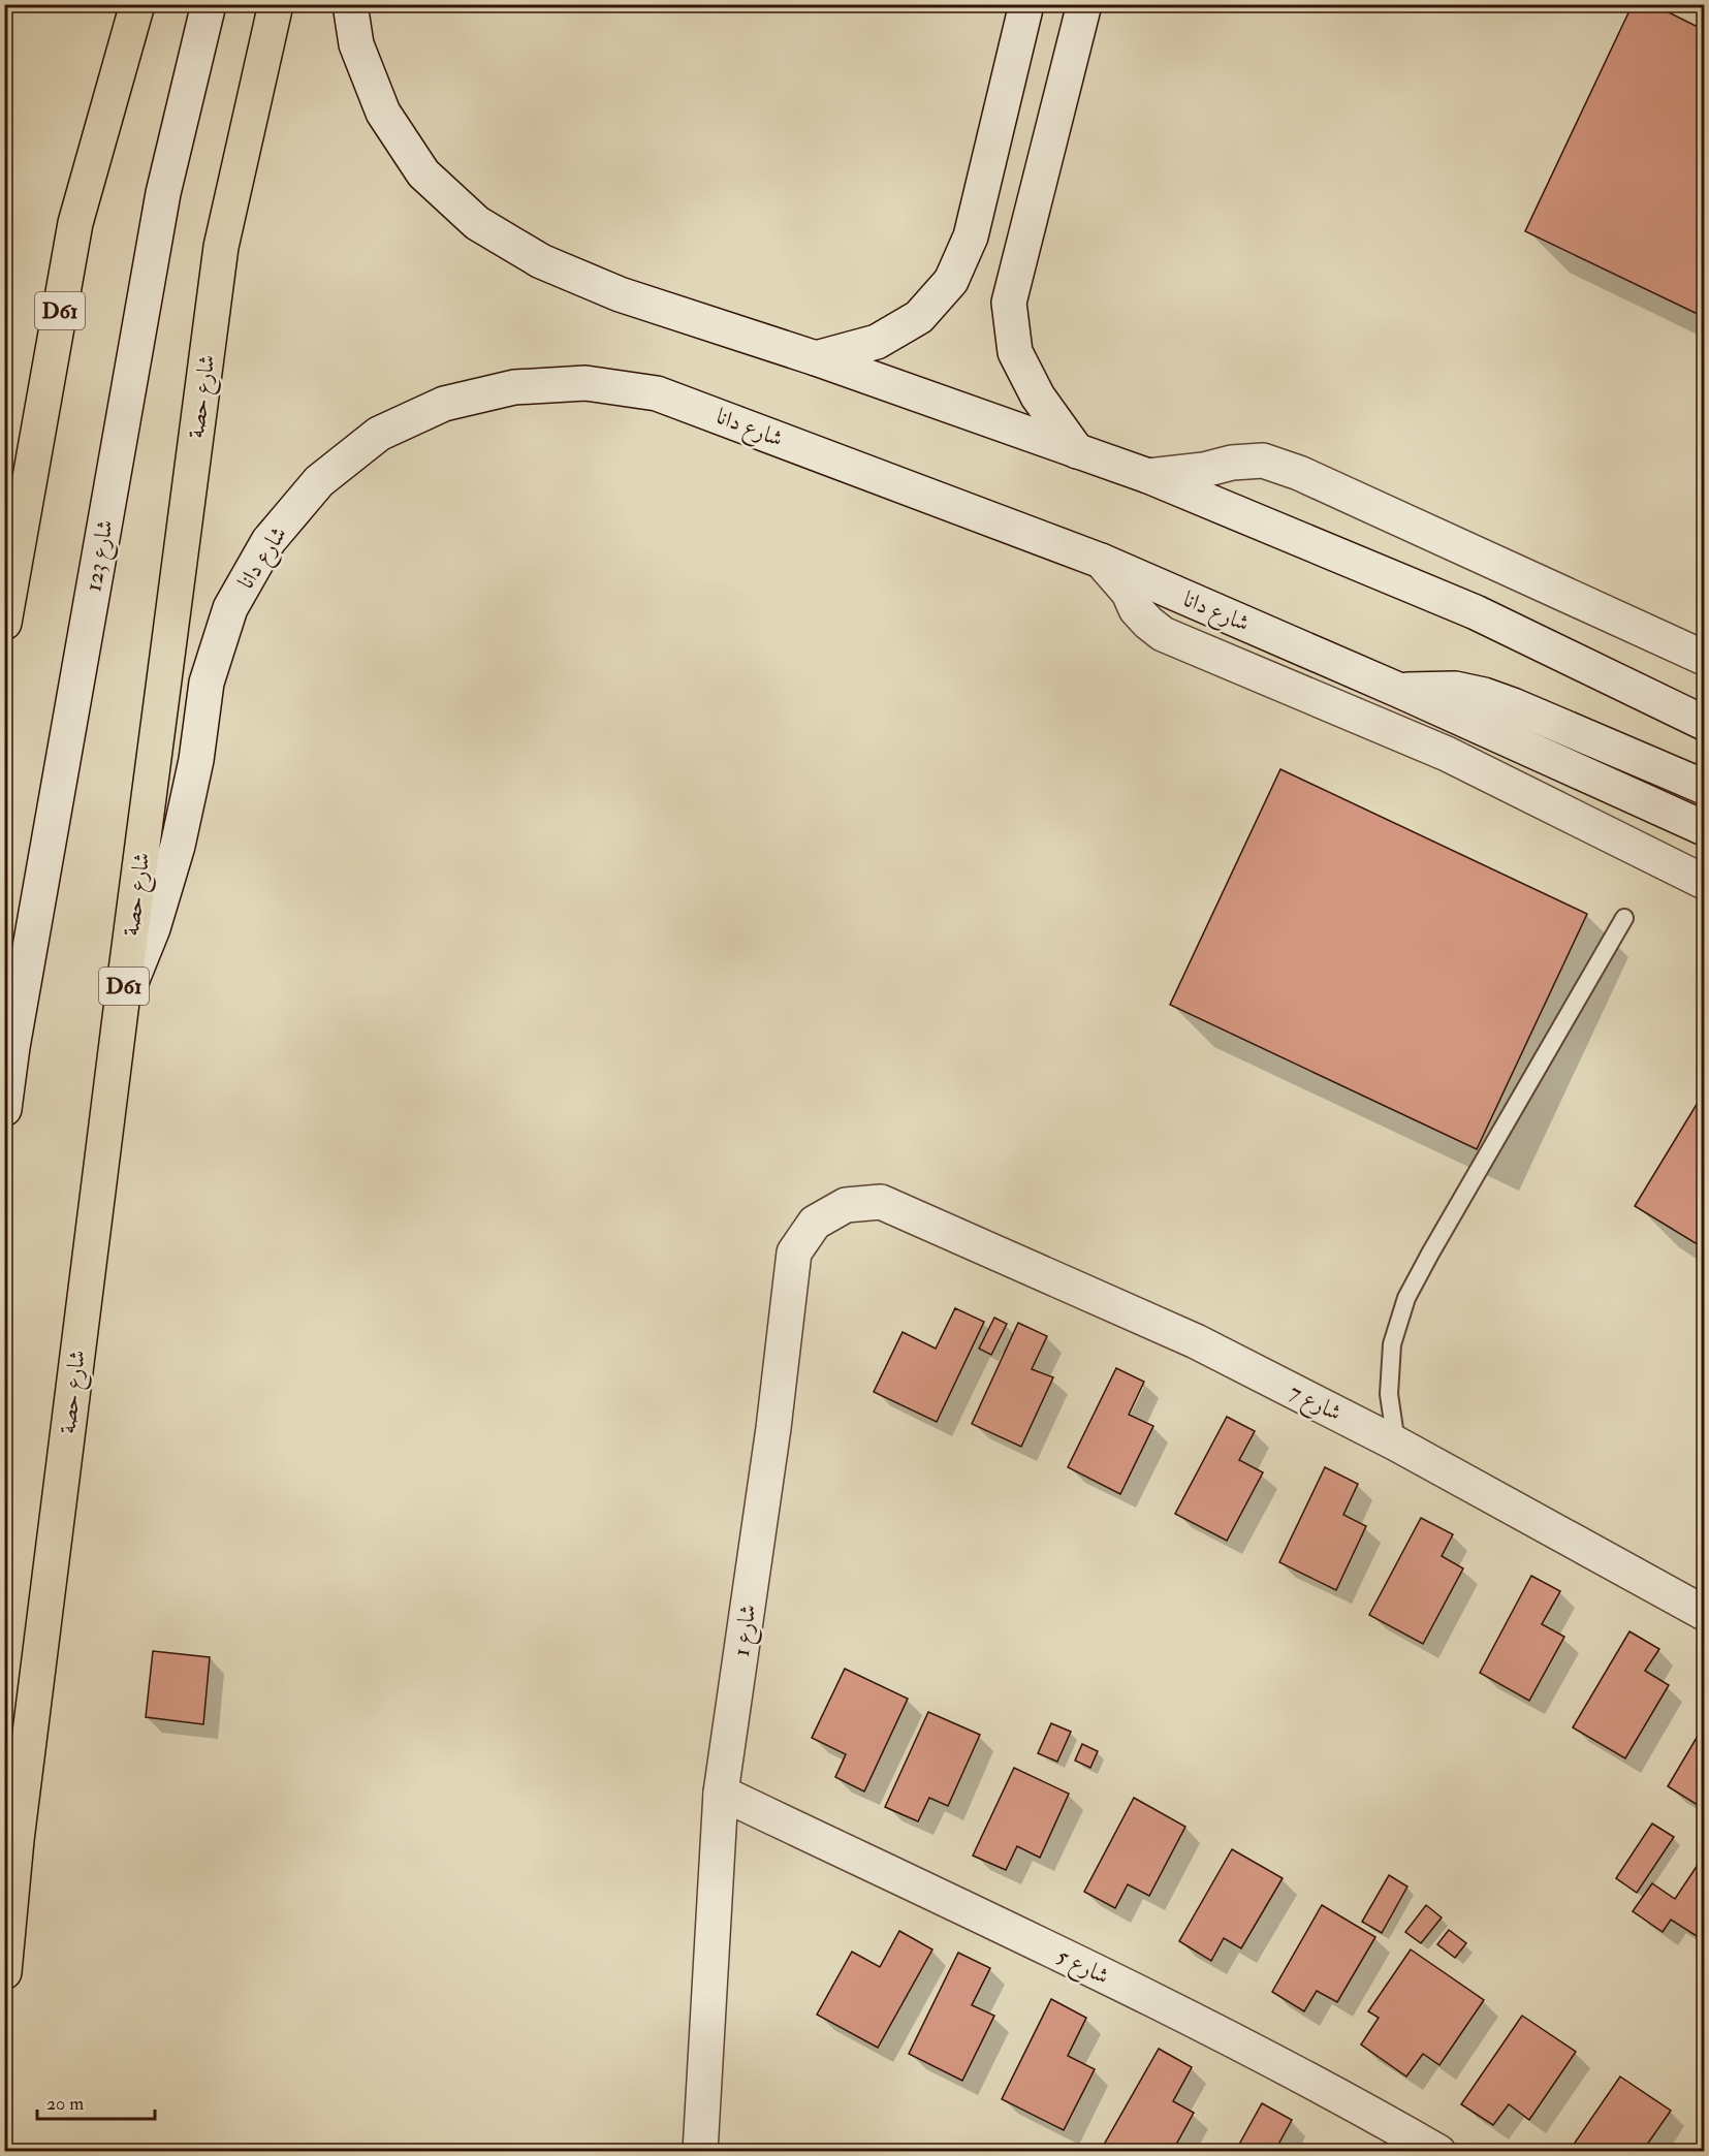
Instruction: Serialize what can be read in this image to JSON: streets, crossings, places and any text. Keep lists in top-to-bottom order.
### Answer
{
  "streets": {
    "main road": ["D61", "شارع حصة"],
    "street": [
      "شارع دانا",
      "شارع 123",
      "شارع 7",
      "شارع 1",
      "شارع 5"
    ]
  },
  "crossings": [
    ["شارع حصة", "شارع دانا"],
    ["شارع 7", "شارع 1"],
    ["شارع 1", "شارع 5"]
  ],
  "scale_bar": "20 m"
}
